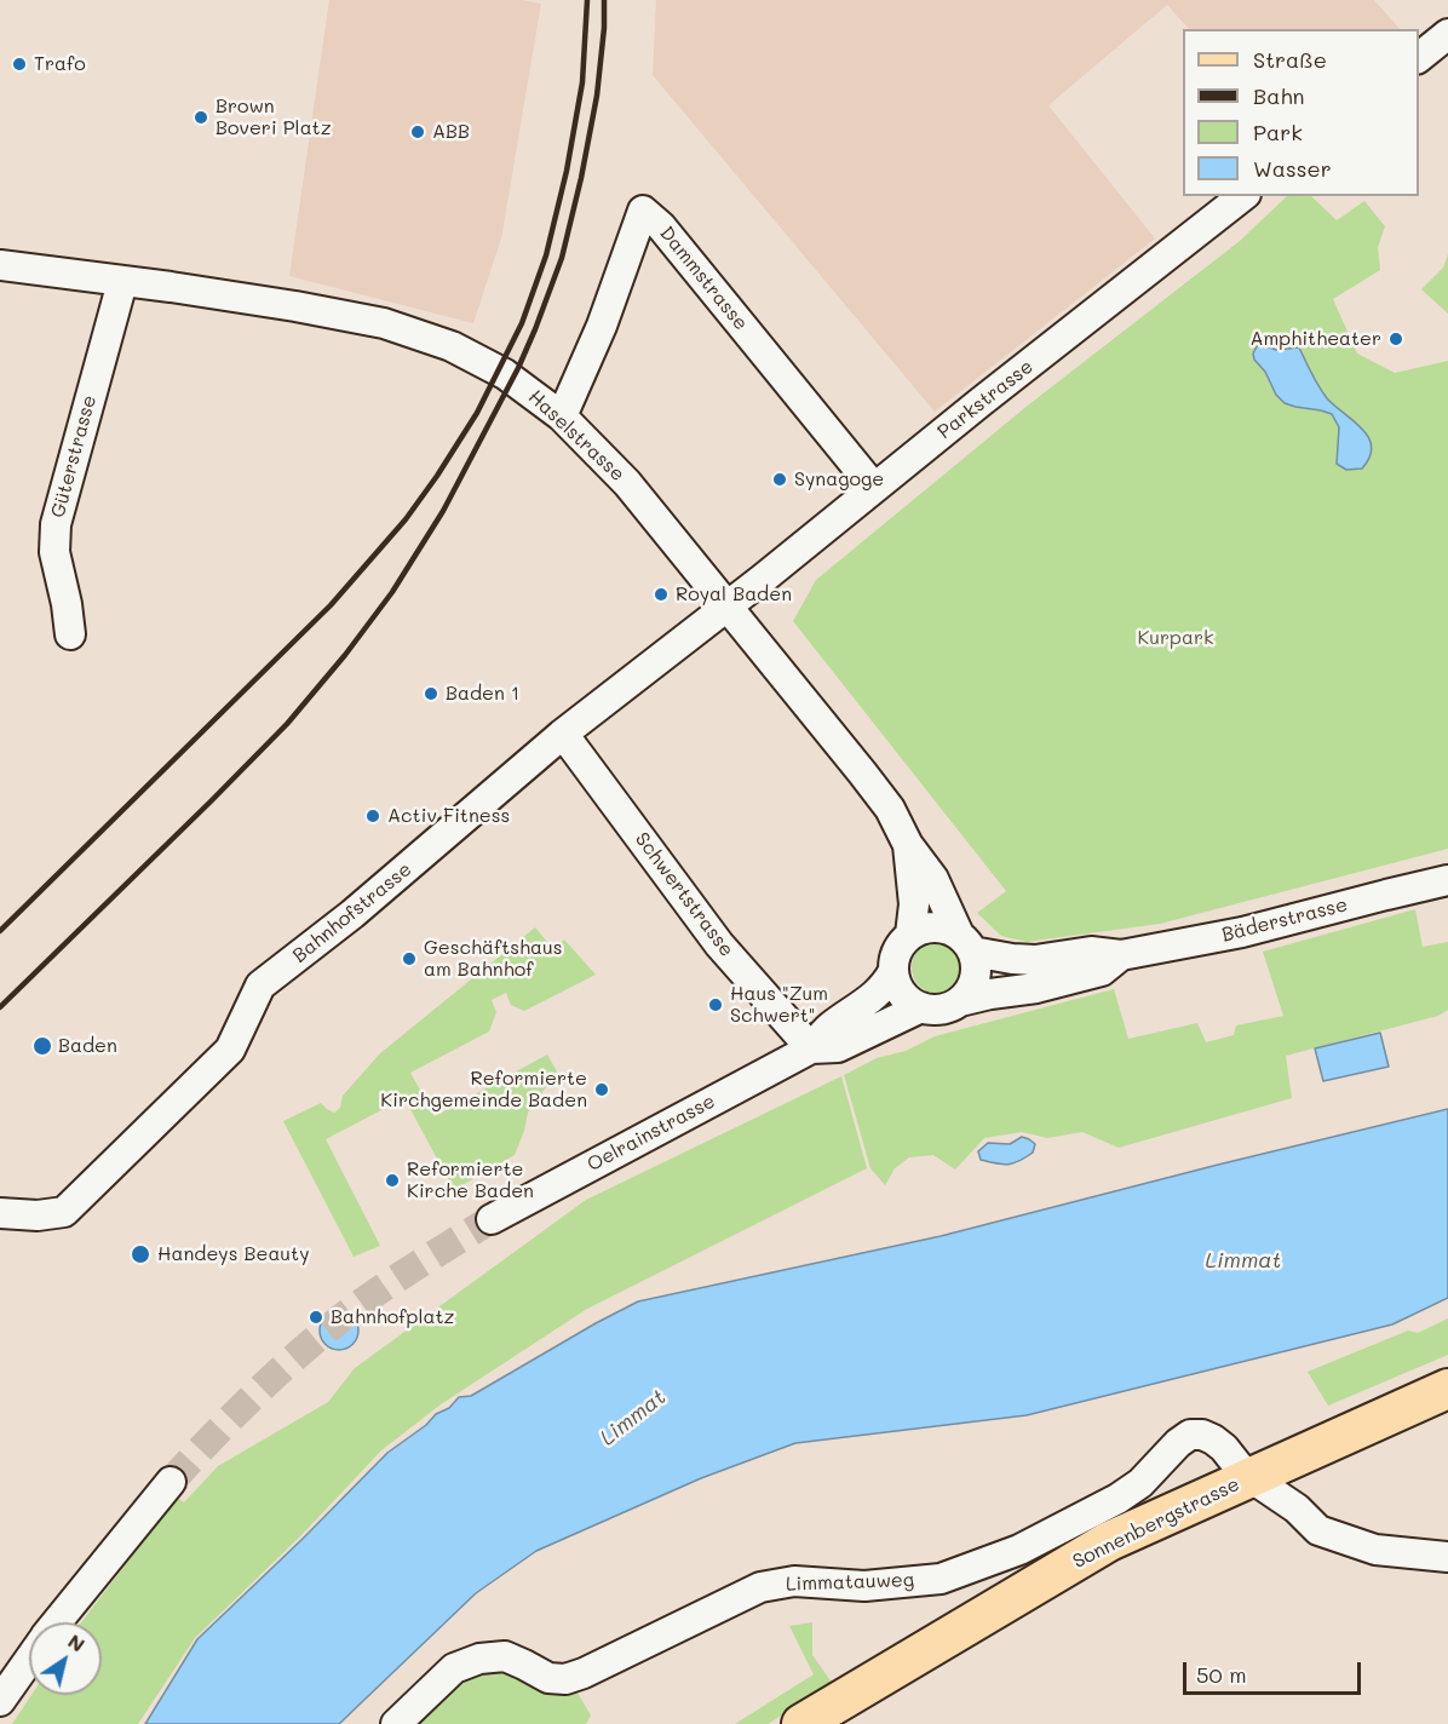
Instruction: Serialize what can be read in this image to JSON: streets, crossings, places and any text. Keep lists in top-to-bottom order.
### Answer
{
  "streets": {
    "main road": ["Sonnenbergstrasse"],
    "street": [
      "Dammstrasse",
      "Parkstrasse",
      "Haselstrasse",
      "Güterstrasse",
      "Schwertstrasse",
      "Bahnhofstrasse",
      "Bäderstrasse",
      "Oelrainstrasse",
      "Limmatauweg"
    ]
  },
  "crossings": [
    ["Dammstrasse", "Parkstrasse"],
    ["Dammstrasse", "Haselstrasse"],
    ["Parkstrasse", "Haselstrasse"],
    ["Parkstrasse", "Bahnhofstrasse"],
    ["Haselstrasse", "Güterstrasse"],
    ["Haselstrasse", "Bahnhofstrasse"],
    ["Haselstrasse", "Bäderstrasse"],
    ["Haselstrasse", "Oelrainstrasse"],
    ["Schwertstrasse", "Bahnhofstrasse"],
    ["Schwertstrasse", "Oelrainstrasse"],
    ["Bäderstrasse", "Oelrainstrasse"],
    ["Sonnenbergstrasse", "Limmatauweg"]
  ],
  "water": ["Limmat"],
  "parks": ["Kurpark"],
  "places": [
    "Trafo",
    "Brown Boveri Platz",
    "ABB",
    "Amphitheater",
    "Synagoge",
    "Royal Baden",
    "Baden 1",
    "Activ Fitness",
    "Geschäftshaus am Bahnhof",
    "Haus \"Zum Schwert\"",
    "Baden",
    "Reformierte Kirchgemeinde Baden",
    "Reformierte Kirche Baden",
    "Handeys Beauty",
    "Bahnhofplatz"
  ],
  "legend": [
    "Straße",
    "Bahn",
    "Park",
    "Wasser"
  ],
  "scale_bar": "50 m",
  "north": "top right"
}
